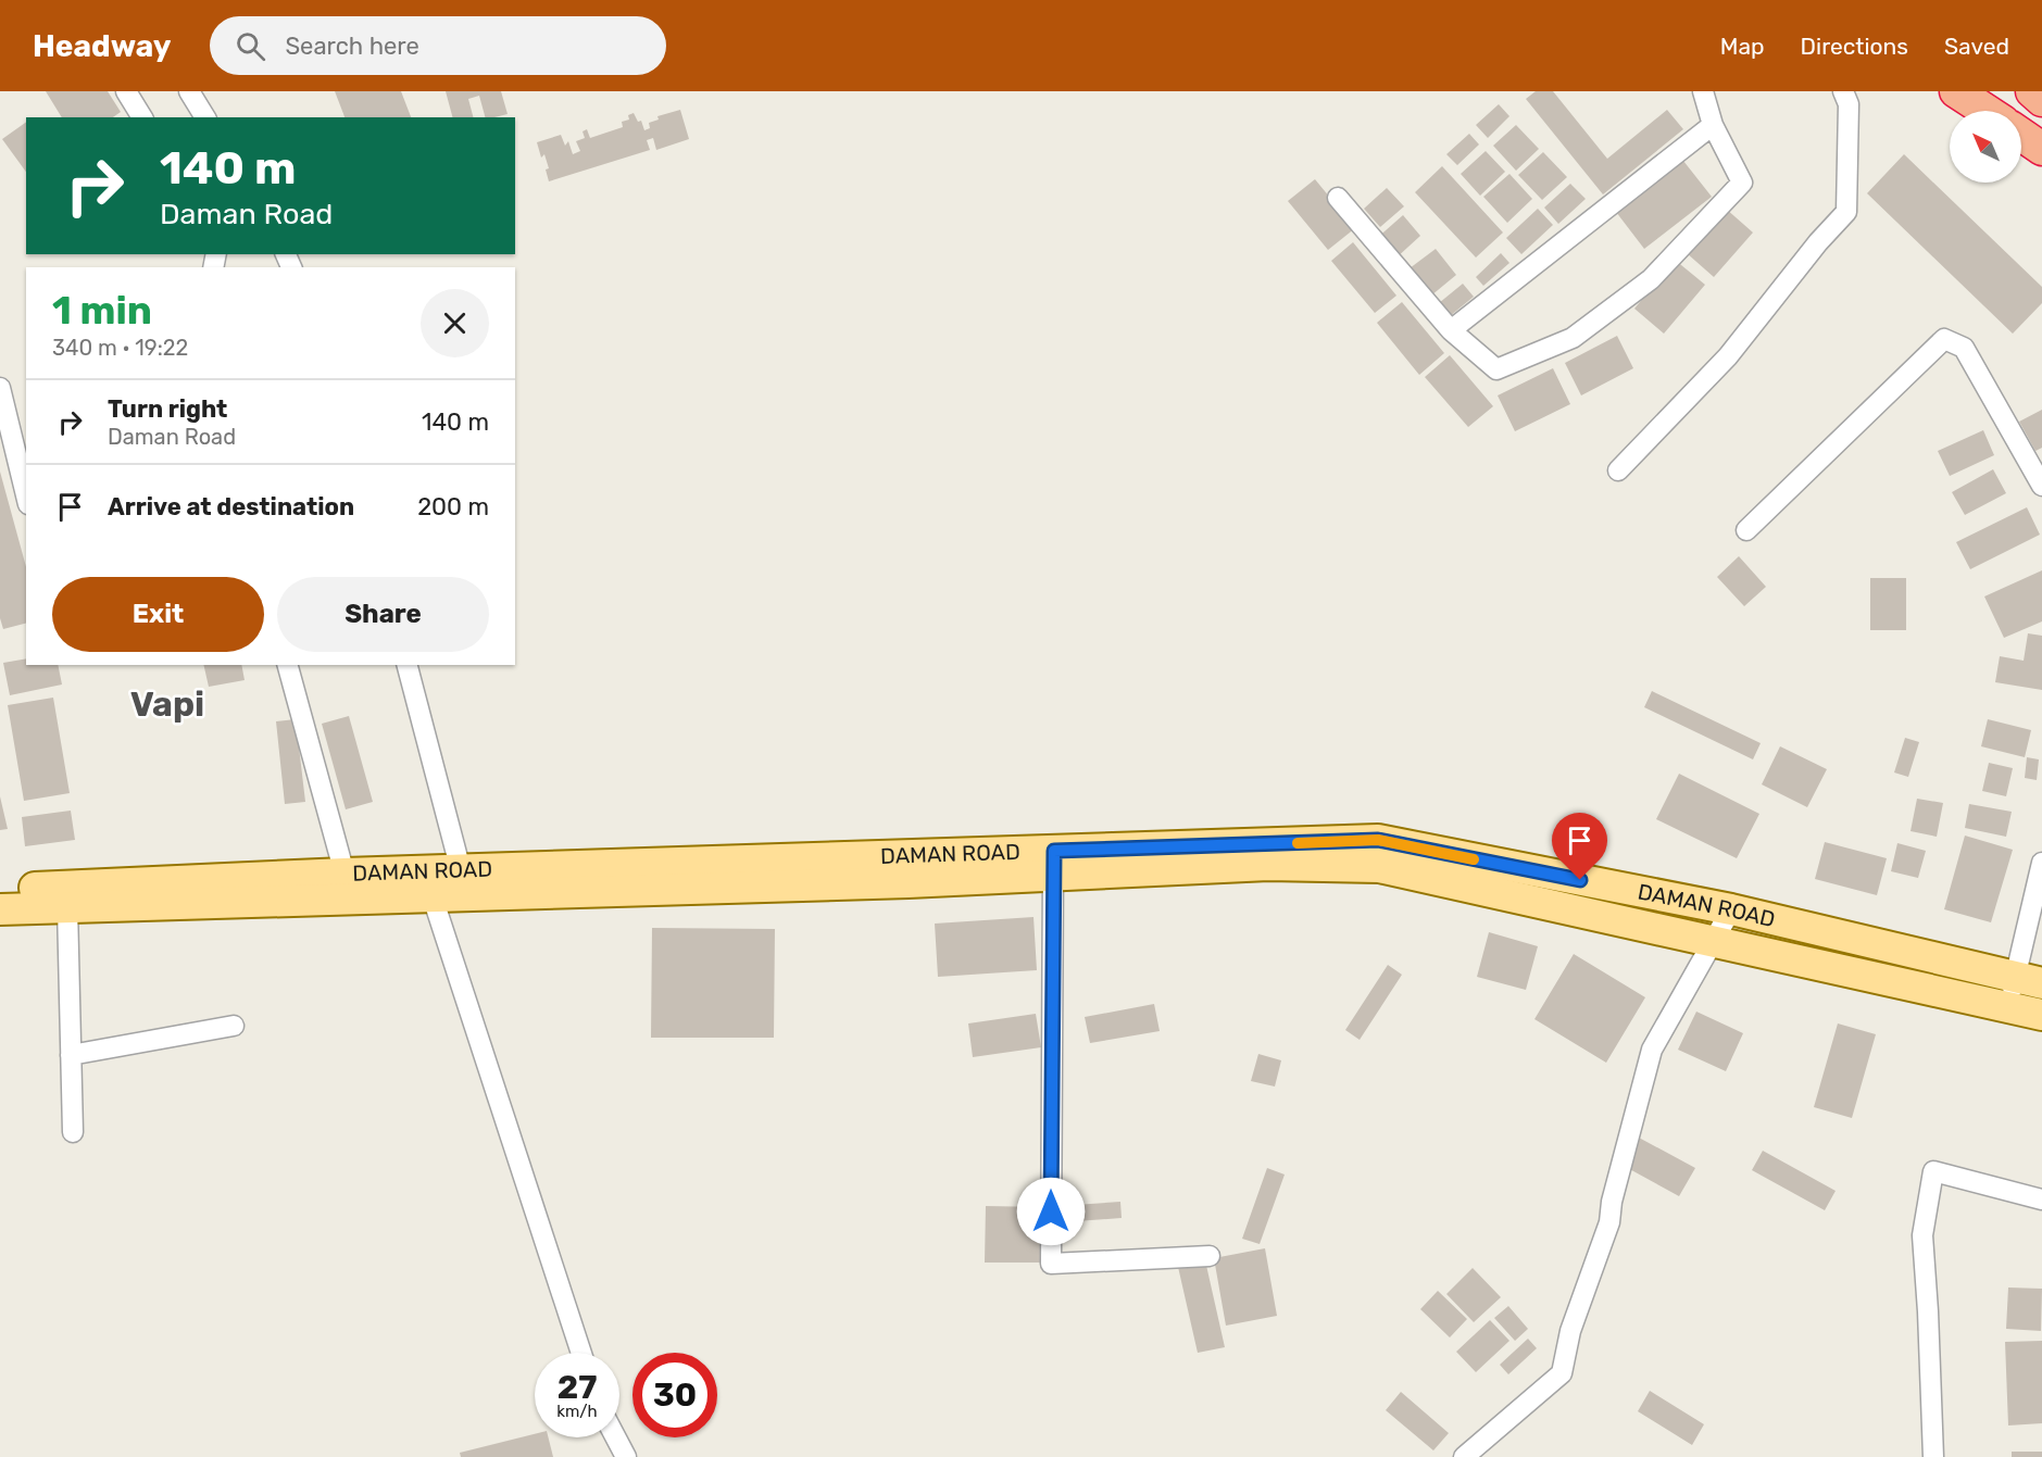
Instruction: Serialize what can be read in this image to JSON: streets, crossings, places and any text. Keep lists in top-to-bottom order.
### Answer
{
  "streets": {
    "main road": ["DAMAN ROAD"]
  },
  "districts": ["Vapi"],
  "north": "top left",
  "page": {
    "header": "Headway",
    "search": "Search here",
    "nav": ["Map", "Directions", "Saved"],
    "turn": ["140 m", "Daman Road"],
    "heading": ["1 min", "340 m · 19:22"],
    "list": [
      {
        "name": "Turn right",
        "note": "Daman Road",
        "value": "140 m"
      },
      {
        "name": "Arrive at destination",
        "value": "200 m"
      }
    ],
    "buttons": ["Exit", "Share"],
    "speed": "27 km/h",
    "limit": "30"
  }
}
